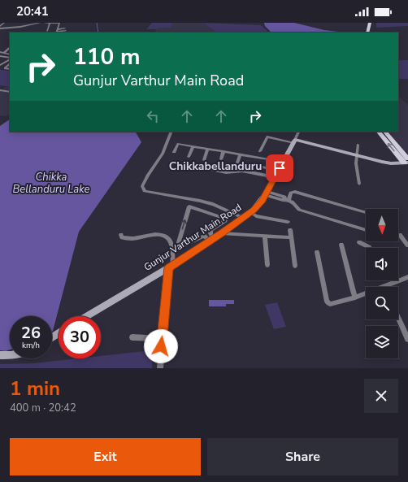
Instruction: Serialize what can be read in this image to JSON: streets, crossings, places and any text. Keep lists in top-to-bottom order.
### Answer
{
  "streets": {
    "main road": ["Gunjur Varthur Main Road"]
  },
  "districts": ["Chikkabellanduru"],
  "water": ["Chikka Bellanduru Lake"],
  "north": "bottom",
  "page": {
    "status": "20:41",
    "turn": ["110 m", "Gunjur Varthur Main Road"],
    "speed": "26 km/h",
    "limit": "30",
    "heading": ["1 min", "400 m · 20:42"],
    "buttons": ["Exit", "Share"]
  }
}
